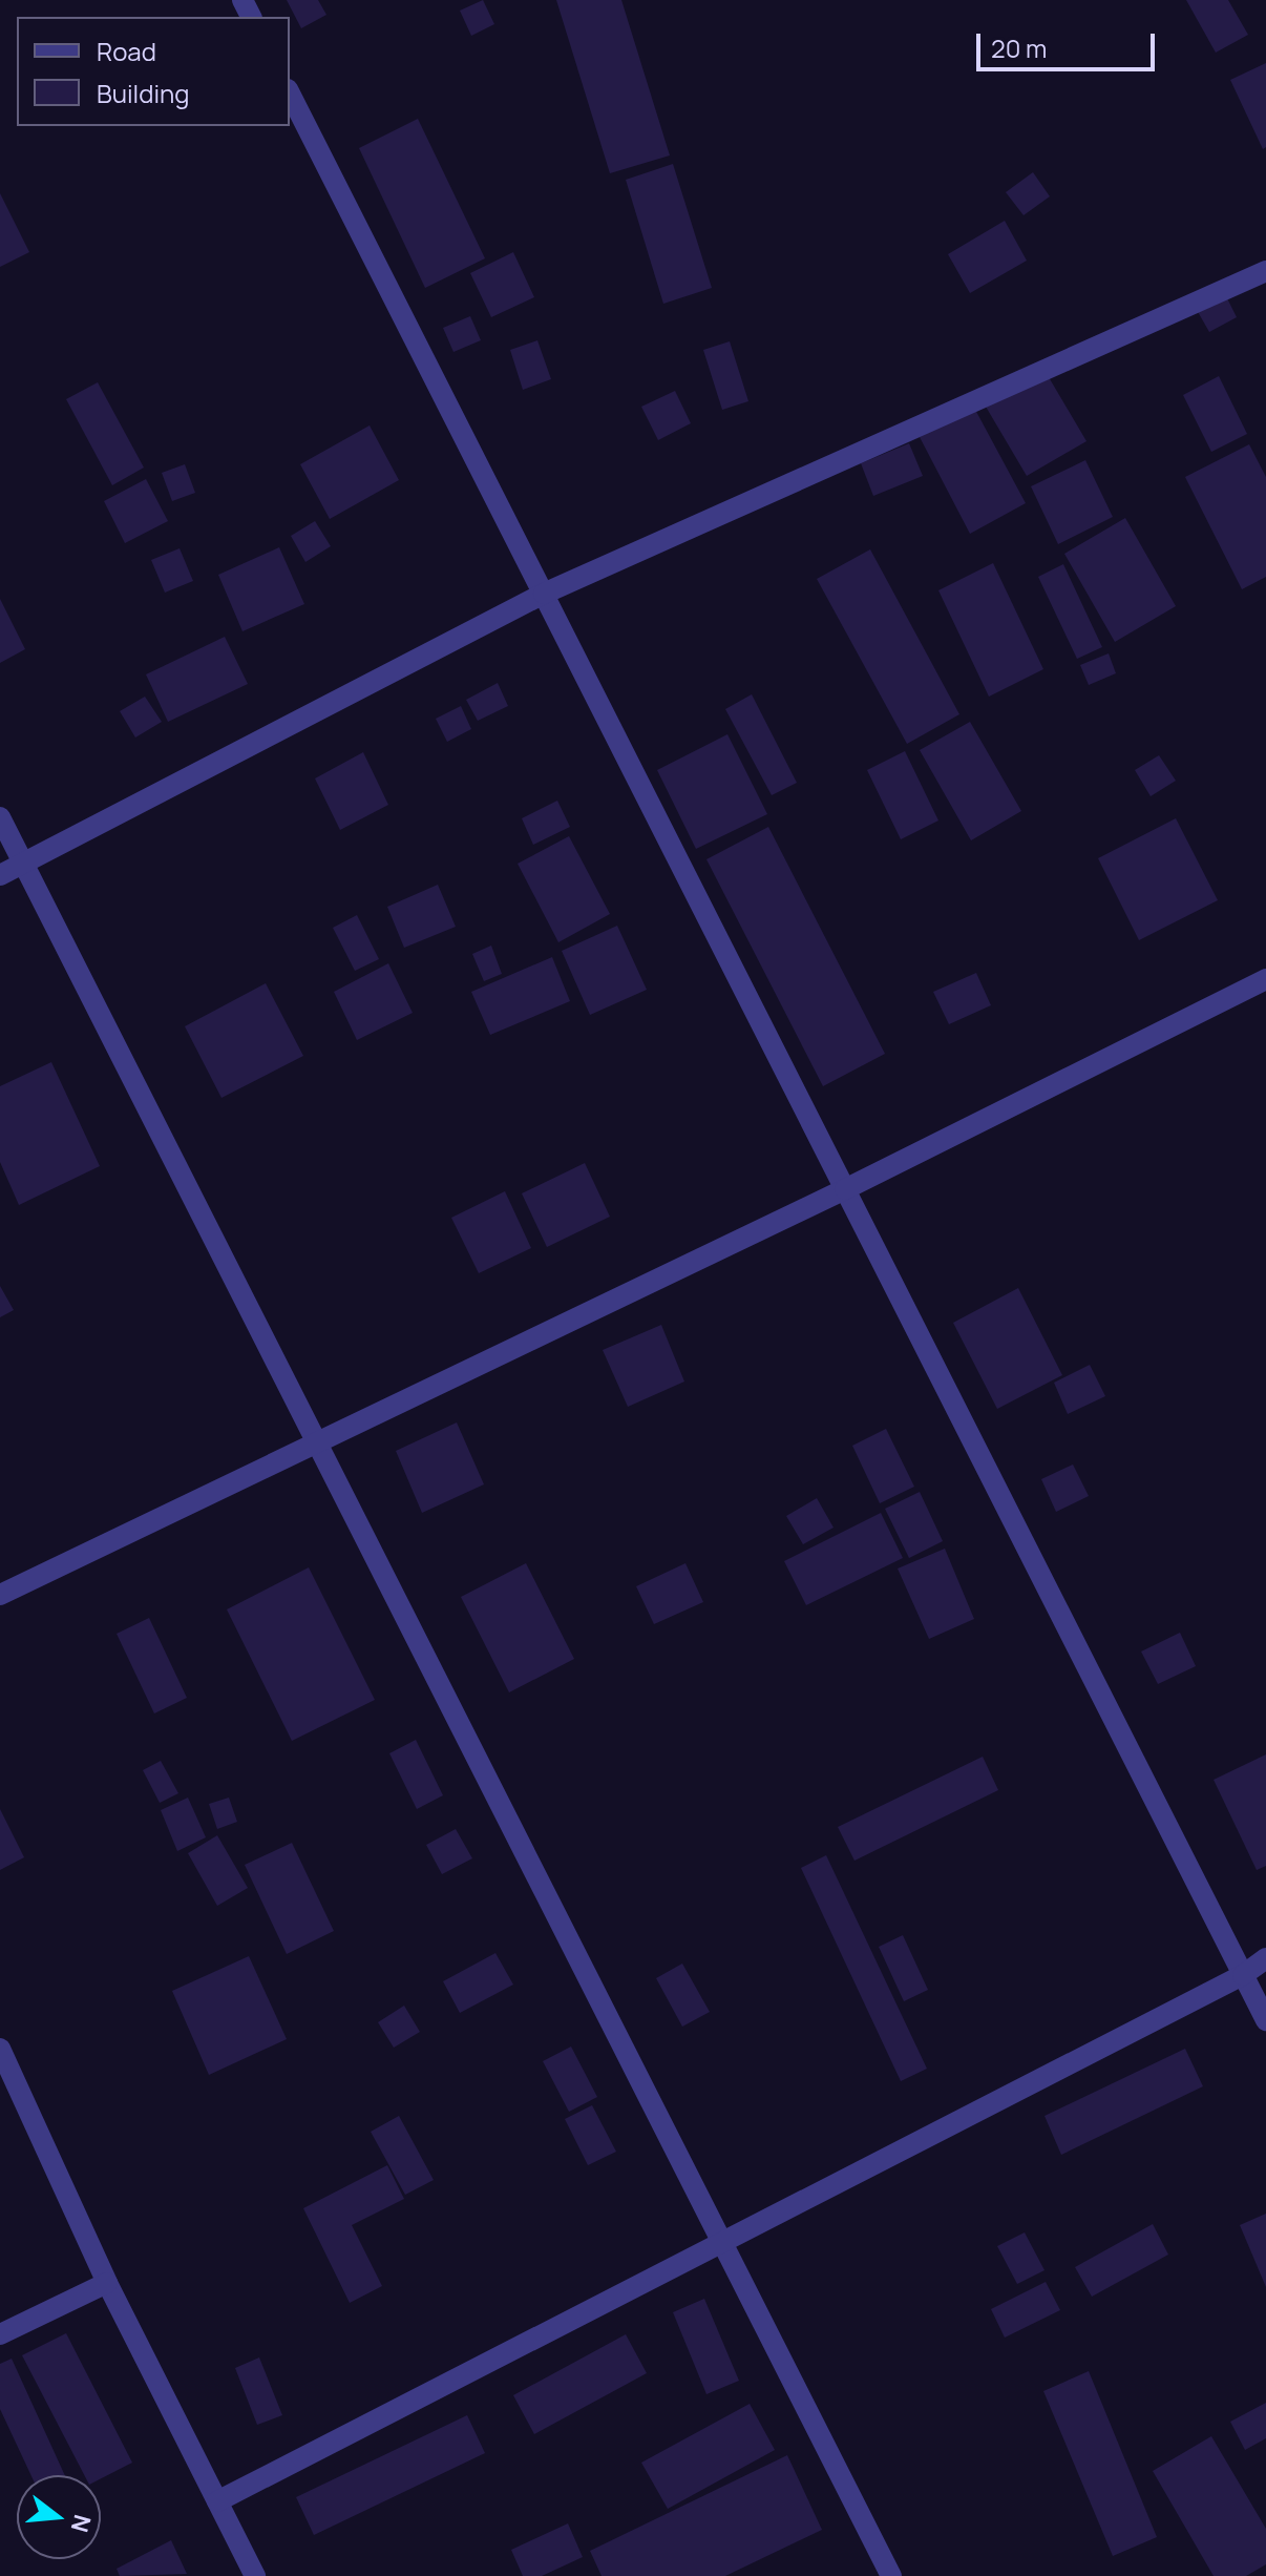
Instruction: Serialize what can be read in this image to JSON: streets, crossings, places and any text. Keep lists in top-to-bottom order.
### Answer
{
  "legend": ["Road", "Building"],
  "scale_bar": "20 m",
  "north": "right"
}
